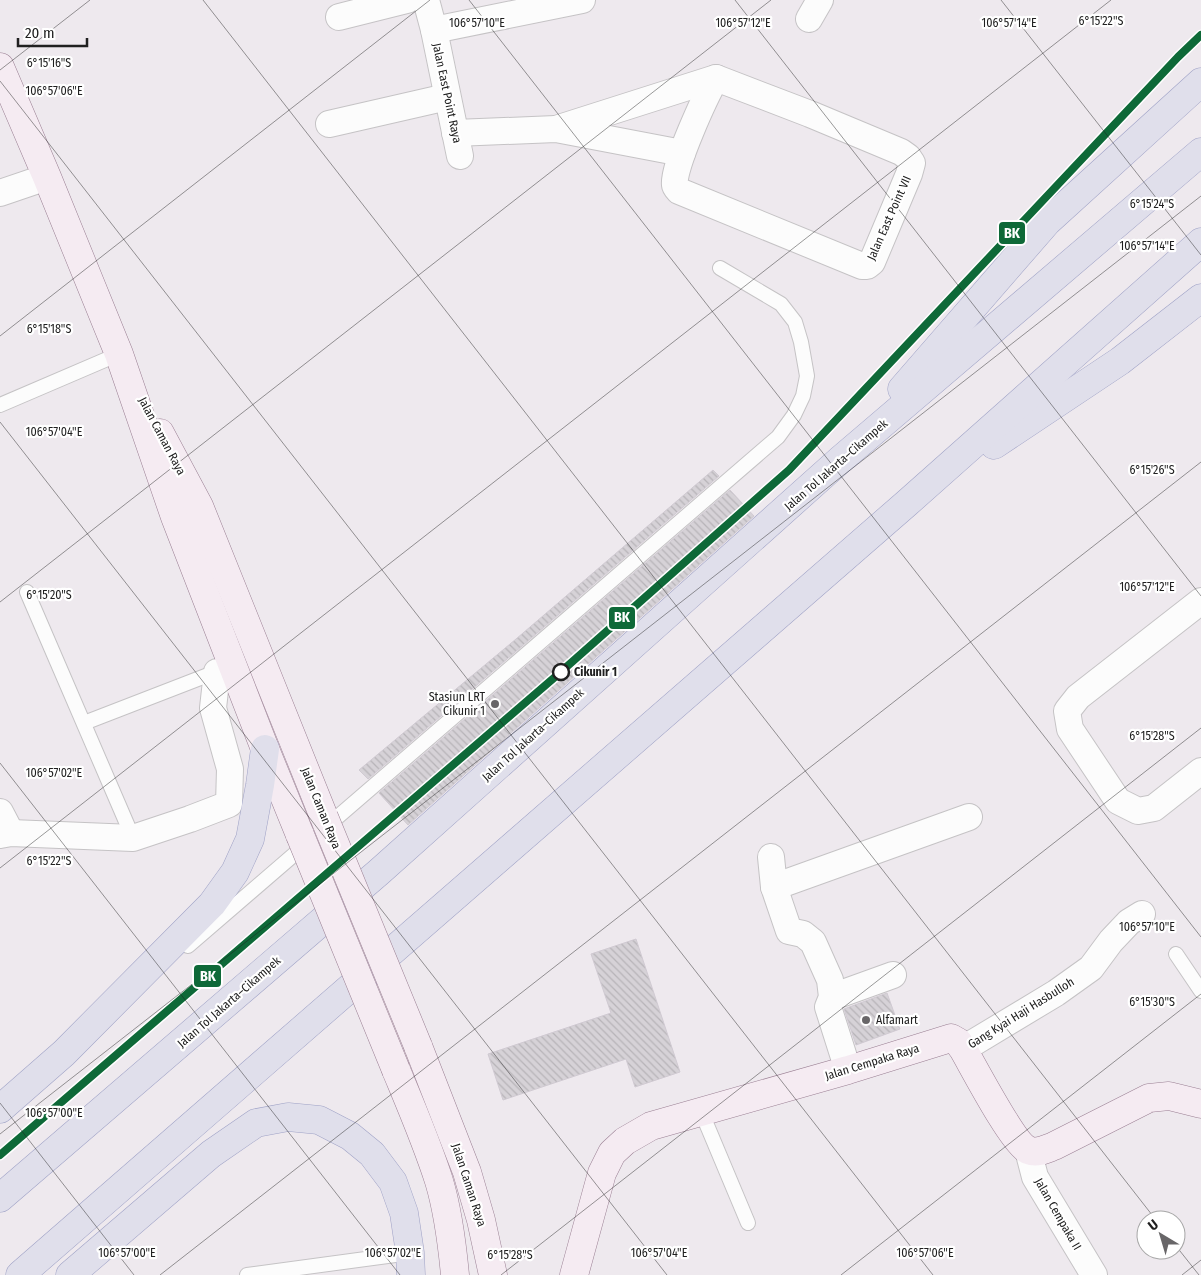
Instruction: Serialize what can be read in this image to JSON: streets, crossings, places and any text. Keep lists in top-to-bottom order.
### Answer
{
  "streets": {
    "highway": ["Jalan Tol Jakarta–Cikampek"],
    "main road": ["Jalan Caman Raya", "Jalan Cempaka Raya"],
    "street": [
      "Jalan East Point Raya",
      "Jalan East Point VII",
      "Gang Kyai Haji Hasbulloh",
      "Jalan Cempaka II"
    ]
  },
  "crossings": [
    ["Gang Kyai Haji Hasbulloh", "Jalan Cempaka Raya"]
  ],
  "places": ["Cikunir 1", "Stasiun LRT Cikunir 1", "Alfamart"],
  "lines": ["transit line BK"],
  "scale_bar": "20 m",
  "north": "top left",
  "coordinates": [
    "6°15'22\"S",
    "106°57'10\"E",
    "106°57'12\"E",
    "106°57'14\"E",
    "6°15'16\"S",
    "106°57'06\"E",
    "6°15'24\"S",
    "6°15'18\"S",
    "106°57'04\"E",
    "6°15'26\"S",
    "6°15'20\"S",
    "6°15'28\"S",
    "106°57'02\"E",
    "6°15'30\"S",
    "106°57'00\"E"
  ]
}
